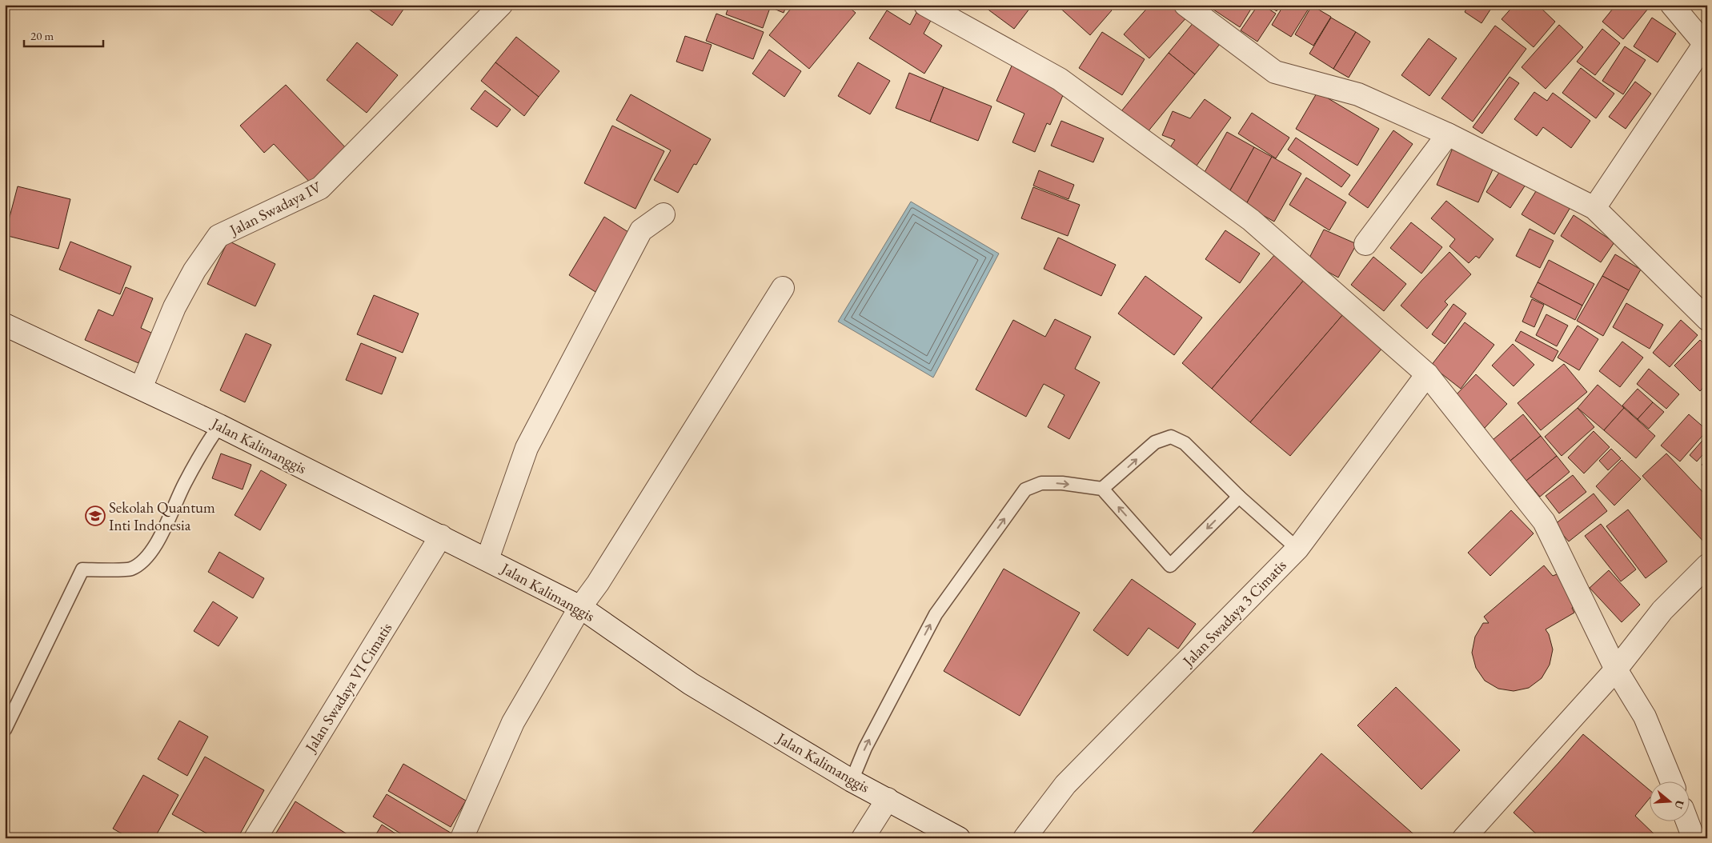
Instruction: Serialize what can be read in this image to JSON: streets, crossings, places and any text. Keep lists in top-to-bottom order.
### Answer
{
  "streets": {
    "street": [
      "Jalan Swadaya IV",
      "Jalan Kalimanggis",
      "Jalan Swadaya 3 Cimatis",
      "Jalan Swadaya VI Cimatis"
    ]
  },
  "crossings": [
    ["Jalan Swadaya IV", "Jalan Kalimanggis"],
    ["Jalan Kalimanggis", "Jalan Swadaya VI Cimatis"]
  ],
  "places": {
    "school or university": ["Sekolah Quantum Inti Indonesia"]
  },
  "scale_bar": "20 m",
  "north": "right"
}
